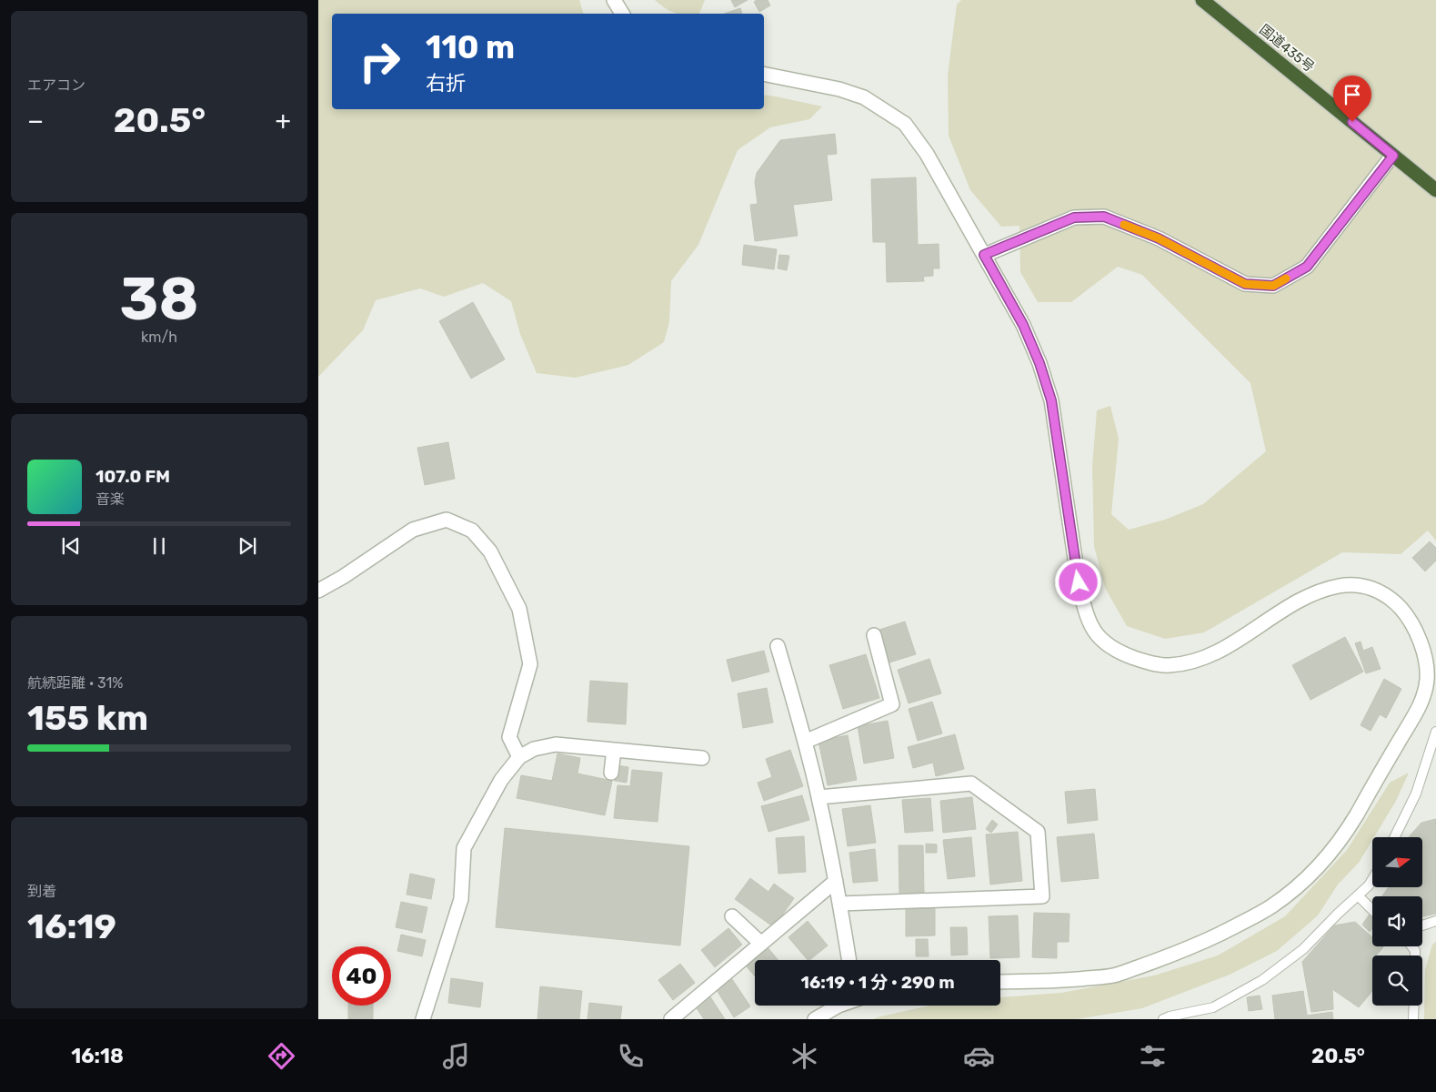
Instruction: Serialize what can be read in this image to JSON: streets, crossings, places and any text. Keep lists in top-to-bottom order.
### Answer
{
  "streets": {
    "highway": ["国道435号"]
  },
  "north": "right",
  "page": {
    "tile": [
      "エアコン",
      ["38", "km/h"],
      ["航続距離 · 31%", "155 km"],
      ["到着", "16:19"]
    ],
    "turn": ["110 m", "右折"],
    "heat": ["−", "20.5°", "+"],
    "song": ["107.0 FM", "音楽"],
    "limit": "40",
    "trip": "16:19 · 1 分 · 290 m",
    "tabs": ["16:18", "20.5°"]
  }
}
